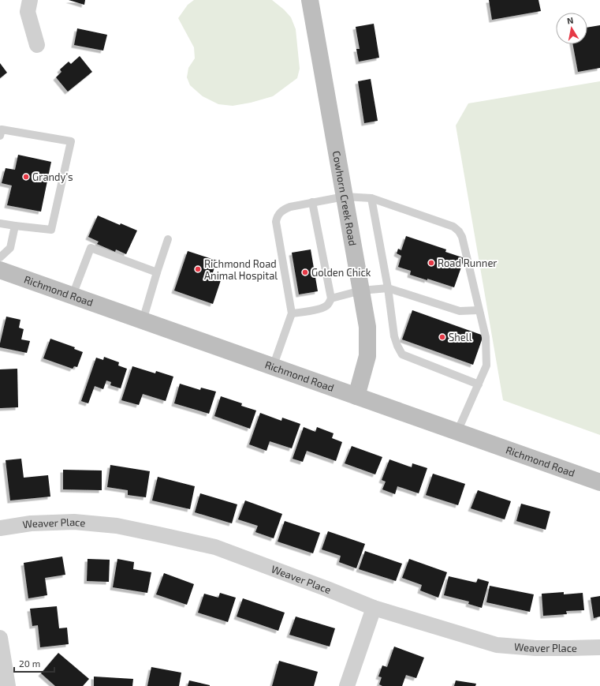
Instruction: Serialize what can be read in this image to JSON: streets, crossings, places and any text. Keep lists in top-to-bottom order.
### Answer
{
  "streets": {
    "main road": ["Cowhorn Creek Road", "Richmond Road"],
    "street": ["Weaver Place"]
  },
  "crossings": [
    ["Cowhorn Creek Road", "Richmond Road"]
  ],
  "places": [
    "Grandy's",
    "Road Runner",
    "Richmond Road Animal Hospital",
    "Golden Chick",
    "Shell"
  ],
  "scale_bar": "20 m",
  "north": "top"
}
